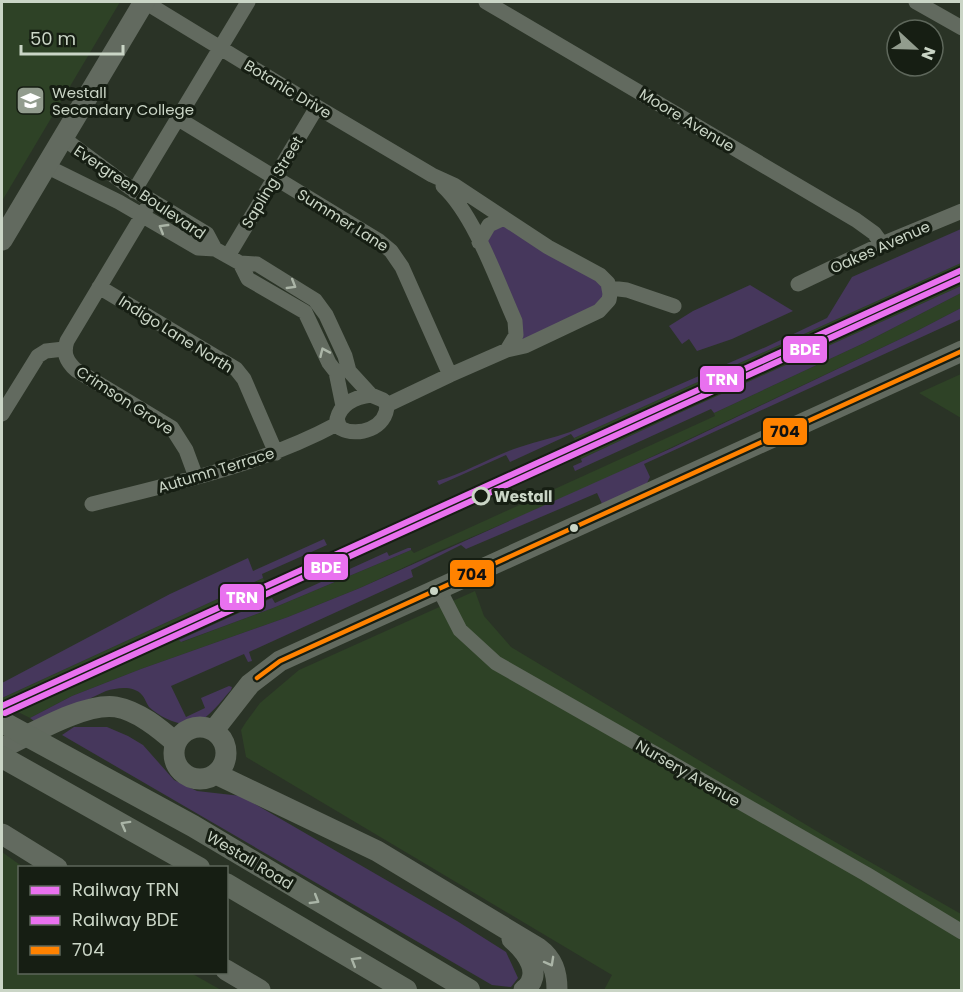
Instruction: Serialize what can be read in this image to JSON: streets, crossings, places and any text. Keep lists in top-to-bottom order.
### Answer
{
  "streets": {
    "main road": ["Westall Road"],
    "street": [
      "Botanic Drive",
      "Moore Avenue",
      "Sapling Street",
      "Evergreen Boulevard",
      "Summer Lane",
      "Oakes Avenue",
      "Indigo Lane North",
      "Crimson Grove",
      "Autumn Terrace",
      "Nursery Avenue"
    ]
  },
  "crossings": [
    ["Botanic Drive", "Sapling Street"],
    ["Moore Avenue", "Oakes Avenue"],
    ["Sapling Street", "Evergreen Boulevard"],
    ["Sapling Street", "Summer Lane"],
    ["Evergreen Boulevard", "Autumn Terrace"],
    ["Indigo Lane North", "Autumn Terrace"],
    ["Crimson Grove", "Autumn Terrace"]
  ],
  "places": {
    "school or university": ["Westall Secondary College"],
    "other": ["Westall"]
  },
  "lines": ["rail line TRN", "rail line BDE", "transit line 704"],
  "legend": ["Railway TRN", "Railway BDE", "704"],
  "scale_bar": "50 m",
  "north": "right"
}
